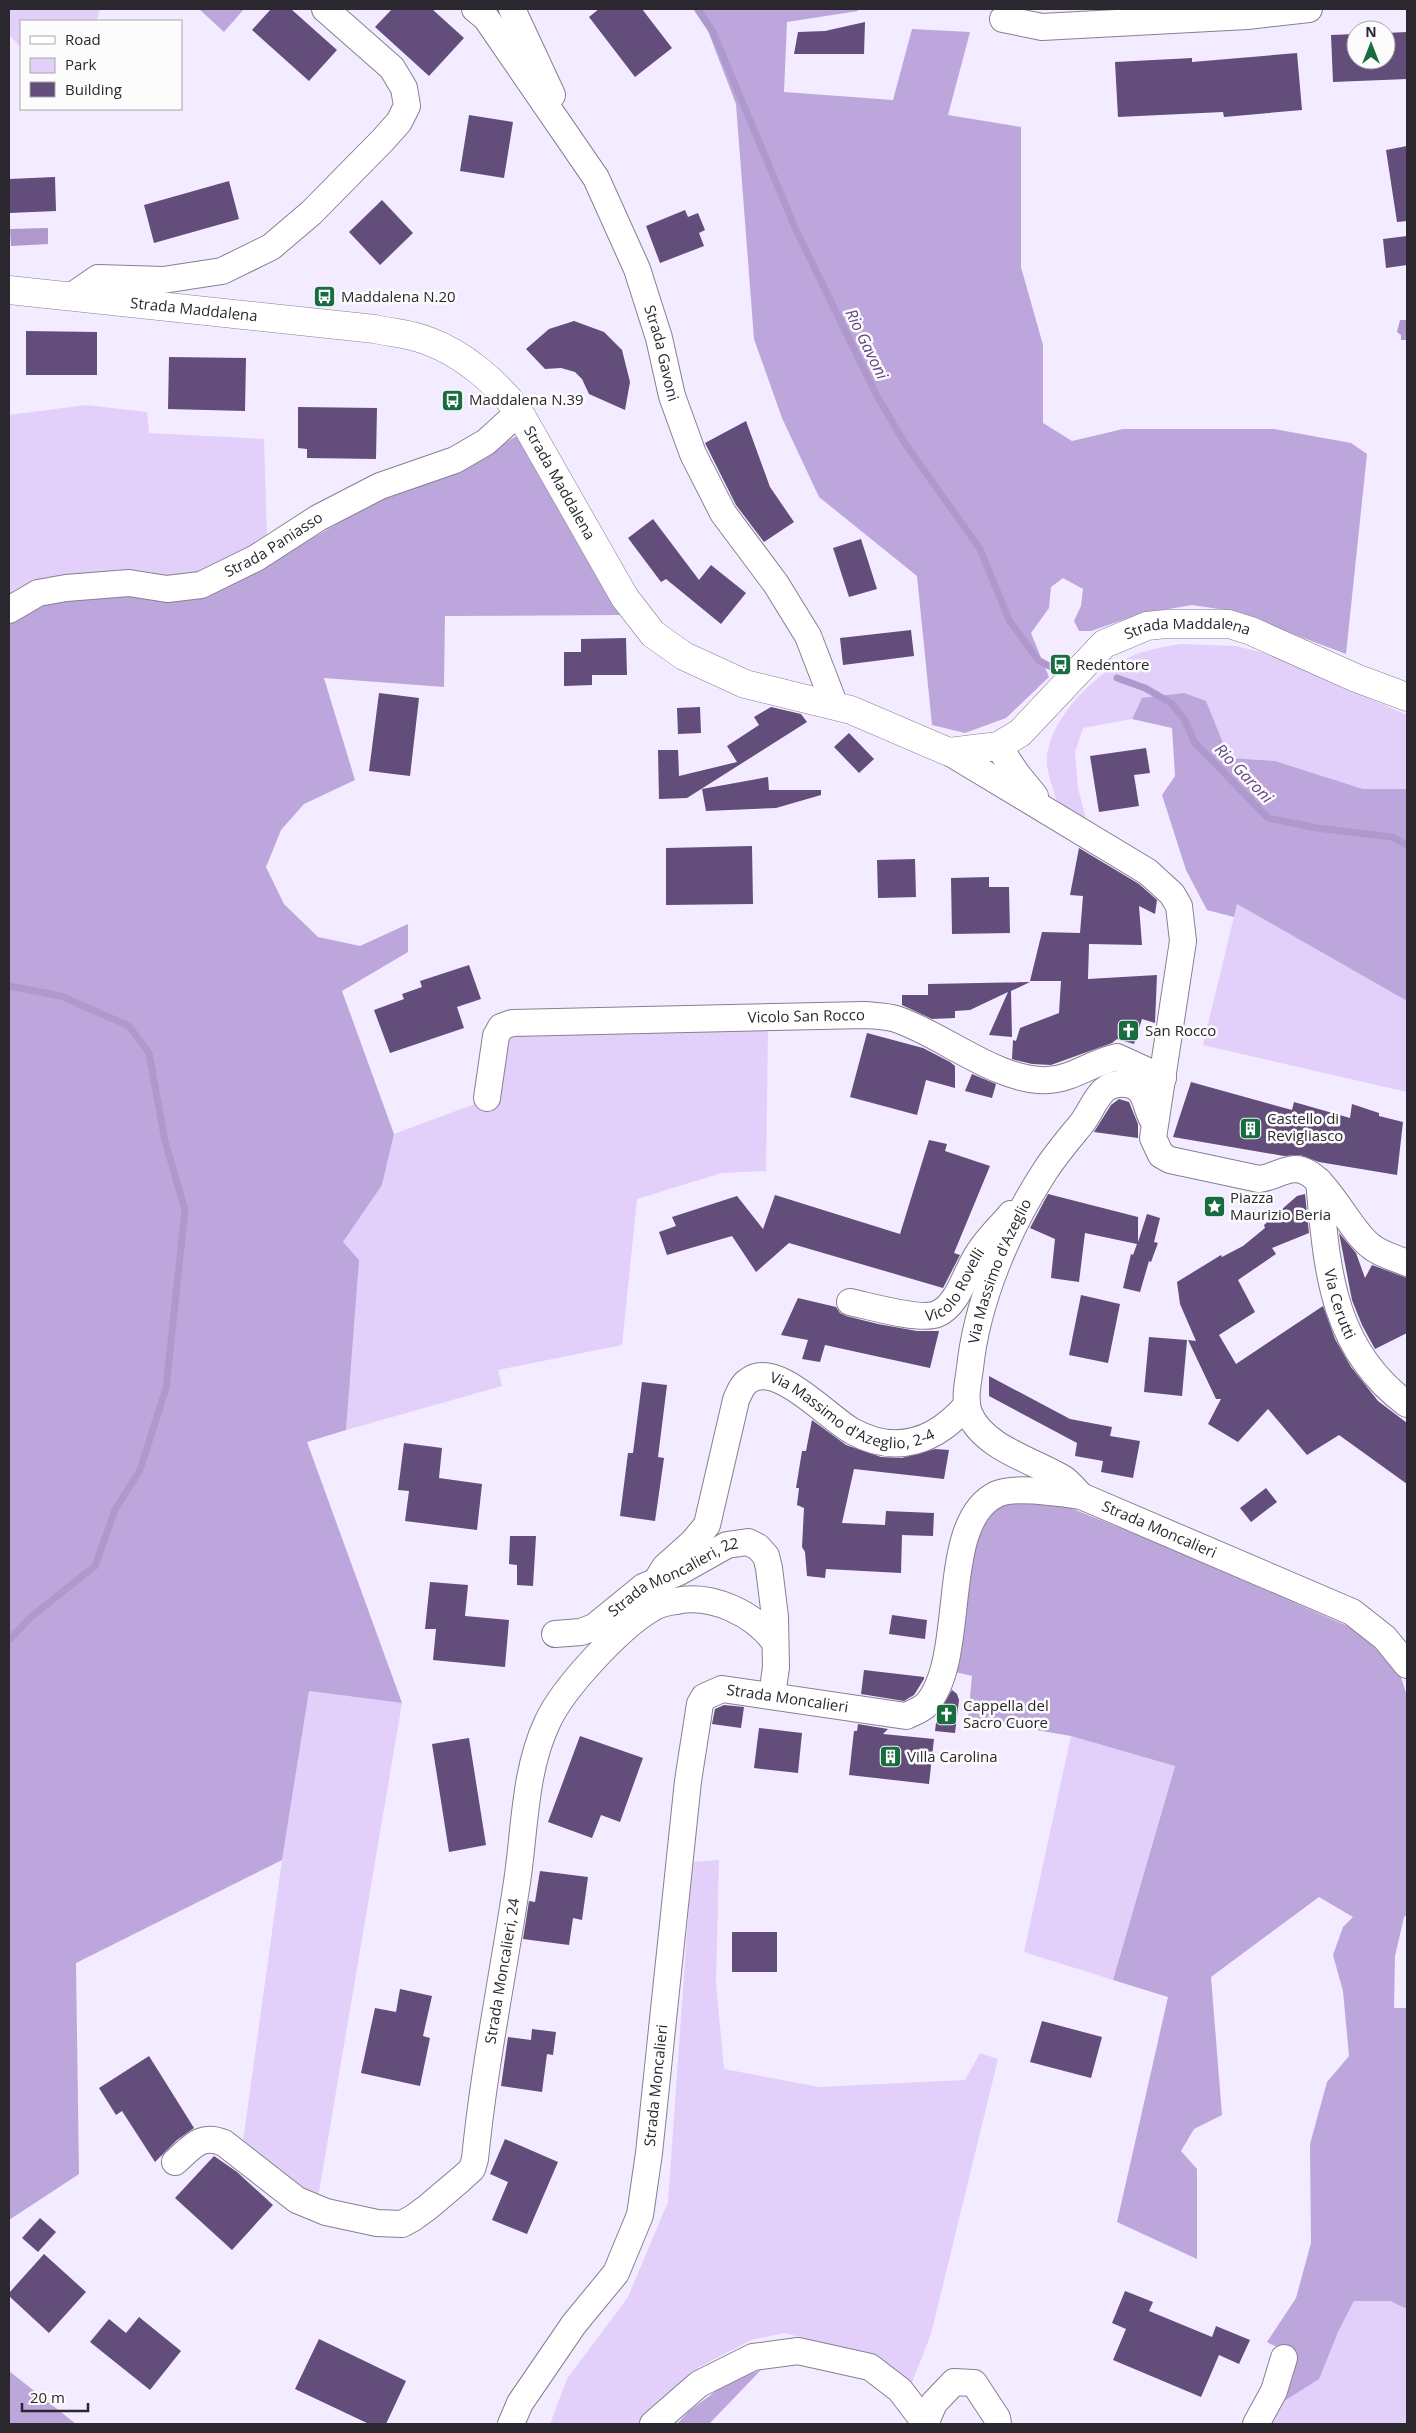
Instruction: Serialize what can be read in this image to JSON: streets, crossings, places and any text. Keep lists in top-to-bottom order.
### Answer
{
  "streets": {
    "street": [
      "Strada Maddalena",
      "Strada Gavoni",
      "Strada Paniasso",
      "Vicolo San Rocco",
      "Via Massimo d'Azeglio",
      "Vicolo Rovelli",
      "Via Cerutti",
      "Via Massimo d'Azeglio, 2-4",
      "Strada Moncalieri",
      "Strada Moncalieri, 22",
      "Strada Moncalieri, 24"
    ]
  },
  "crossings": [
    ["Strada Maddalena", "Strada Gavoni"],
    ["Strada Maddalena", "Strada Paniasso"],
    ["Strada Maddalena", "Vicolo San Rocco"],
    ["Strada Maddalena", "Via Massimo d'Azeglio"],
    ["Via Massimo d'Azeglio", "Vicolo Rovelli"],
    ["Via Massimo d'Azeglio", "Via Massimo d'Azeglio, 2-4"],
    ["Via Massimo d'Azeglio", "Strada Moncalieri"],
    ["Via Massimo d'Azeglio, 2-4", "Strada Moncalieri, 22"],
    ["Strada Moncalieri", "Strada Moncalieri, 22"],
    ["Strada Moncalieri, 22", "Strada Moncalieri, 24"]
  ],
  "water": ["Rio Gavoni", "Rio Garoni"],
  "places": {
    "bus stop": ["Maddalena N.20", "Maddalena N.39", "Redentore"],
    "church": ["San Rocco", "Cappella del Sacro Cuore"],
    "building": ["Castello di Revigliasco", "Villa Carolina"],
    "place": ["Piazza Maurizio Beria"]
  },
  "legend": ["Road", "Park", "Building"],
  "scale_bar": "20 m",
  "north": "top"
}
